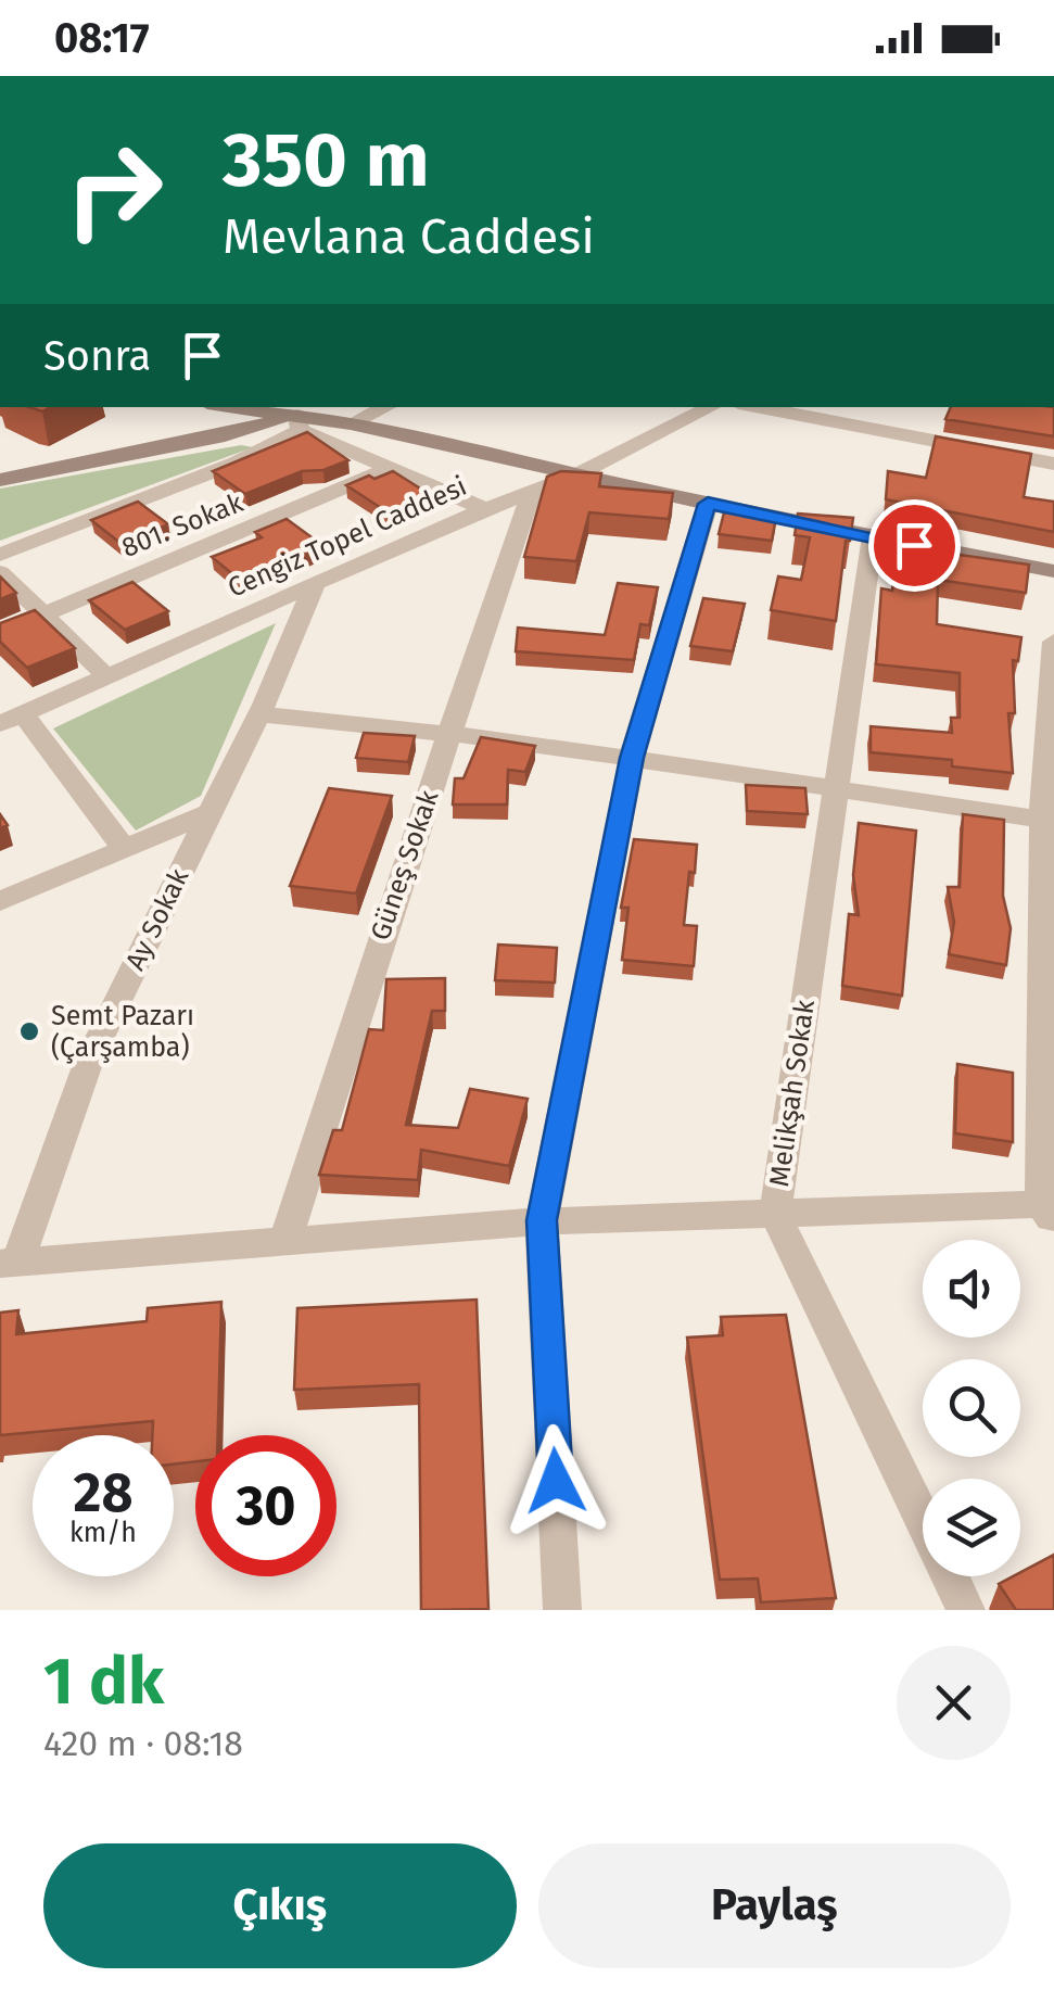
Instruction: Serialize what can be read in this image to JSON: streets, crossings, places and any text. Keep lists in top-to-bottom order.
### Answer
{
  "streets": {
    "street": [
      "801. Sokak",
      "Cengiz Topel Caddesi",
      "Güneş Sokak",
      "Ay Sokak",
      "Melikşah Sokak"
    ]
  },
  "crossings": [
    ["Cengiz Topel Caddesi", "Güneş Sokak"],
    ["Cengiz Topel Caddesi", "Ay Sokak"]
  ],
  "places": ["Semt Pazarı (Çarşamba)"],
  "page": {
    "status": "08:17",
    "turn": ["350 m", "Mevlana Caddesi"],
    "then": "Sonra",
    "speed": "28 km/h",
    "limit": "30",
    "heading": ["1 dk", "420 m · 08:18"],
    "buttons": ["Çıkış", "Paylaş"]
  }
}
